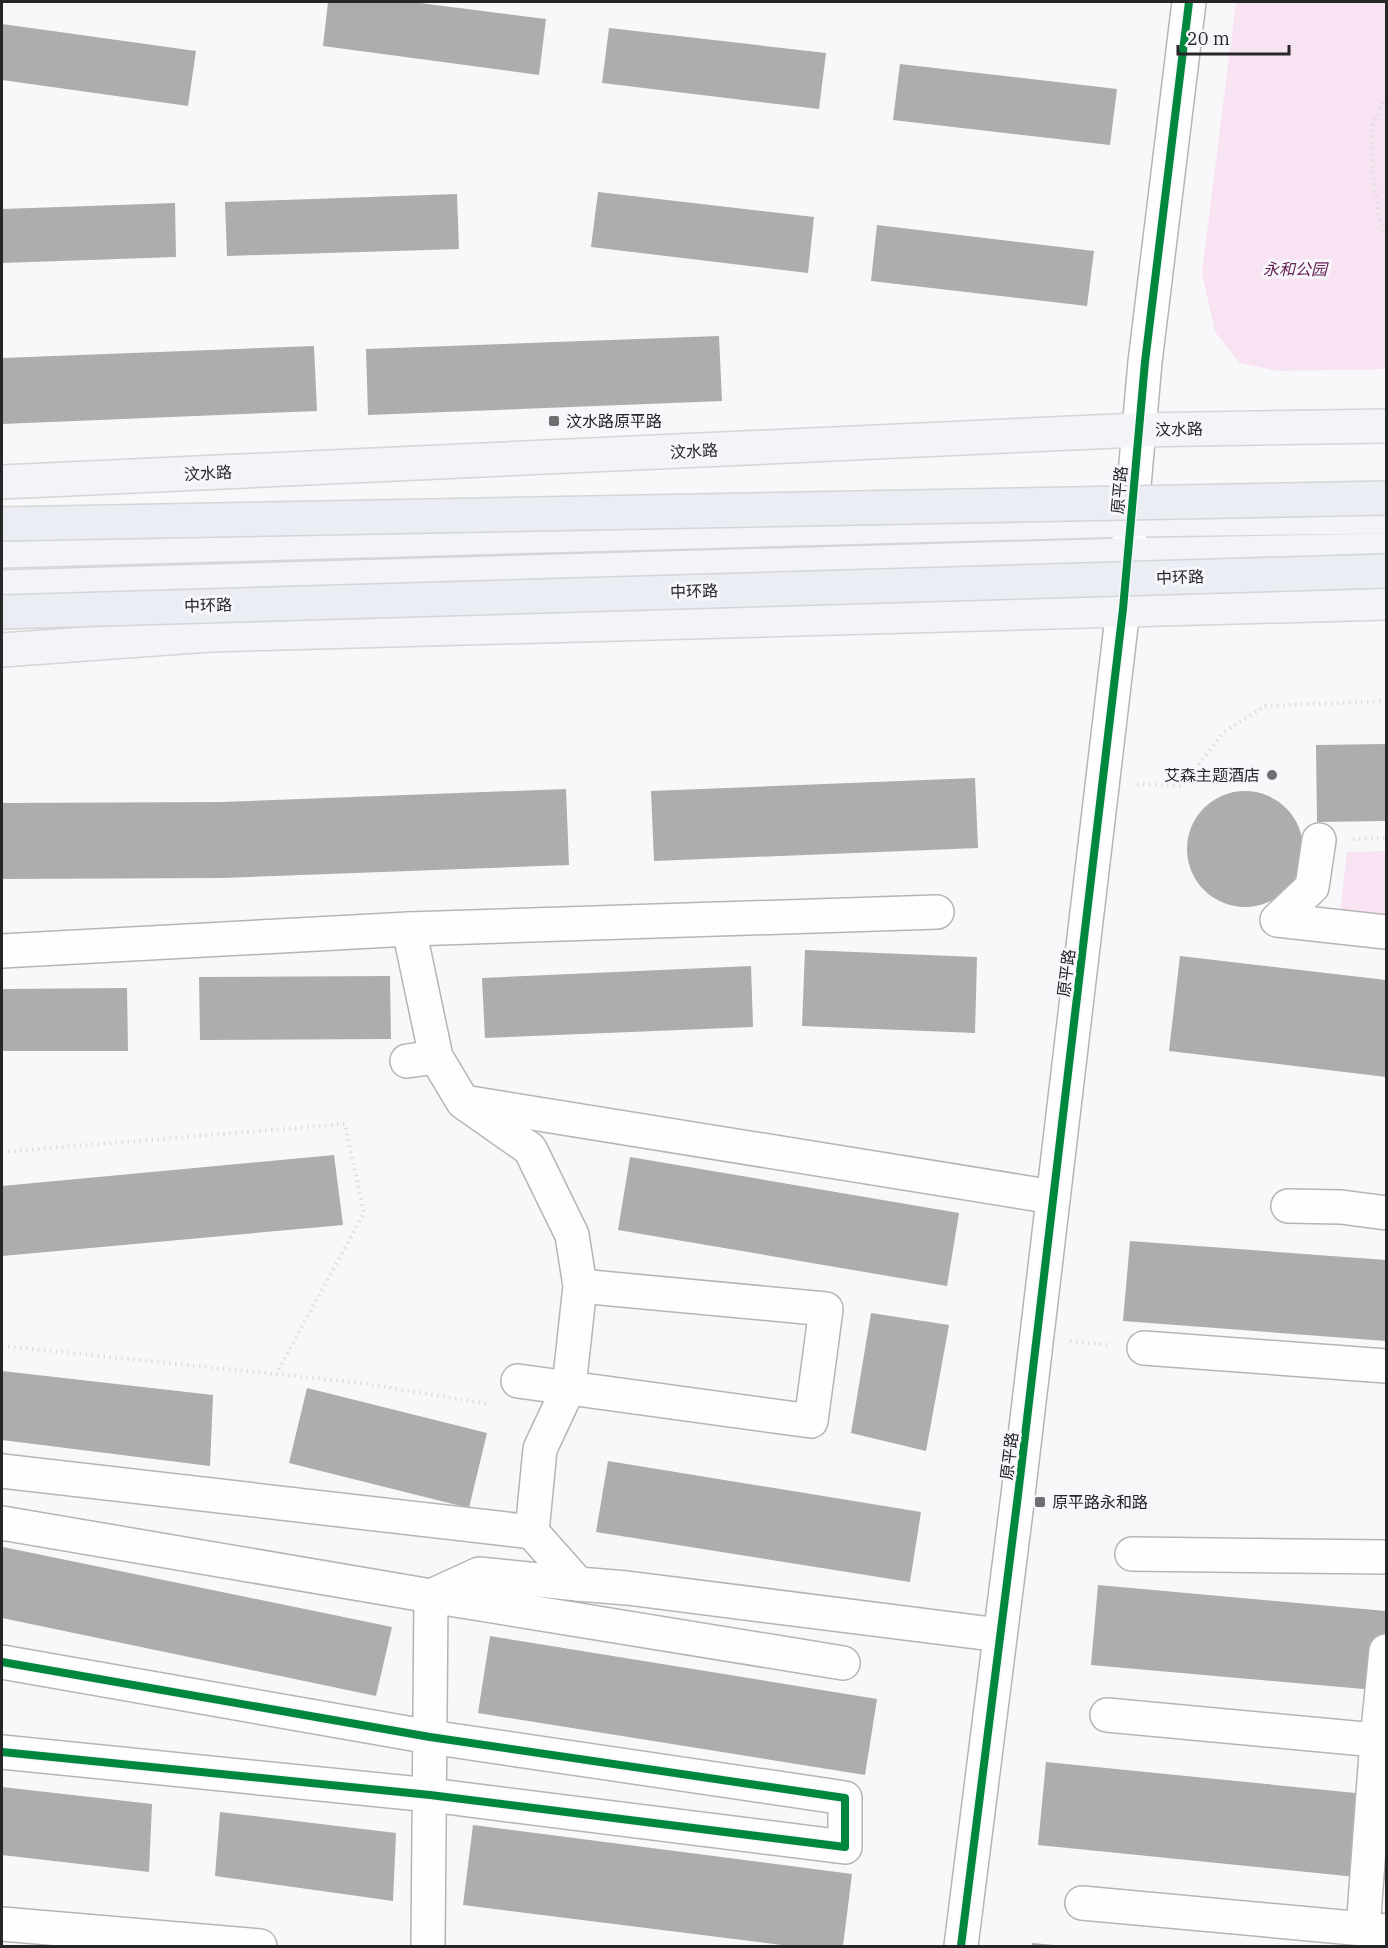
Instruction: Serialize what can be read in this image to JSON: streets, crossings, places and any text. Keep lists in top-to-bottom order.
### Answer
{
  "streets": {
    "highway": ["中环路"],
    "main road": ["汶水路"],
    "street": ["原平路"]
  },
  "crossings": [
    ["汶水路", "原平路"]
  ],
  "parks": ["永和公园"],
  "places": {
    "transit": ["汶水路原平路", "原平路永和路"],
    "other": ["艾森主题酒店"]
  },
  "scale_bar": "20 m"
}
